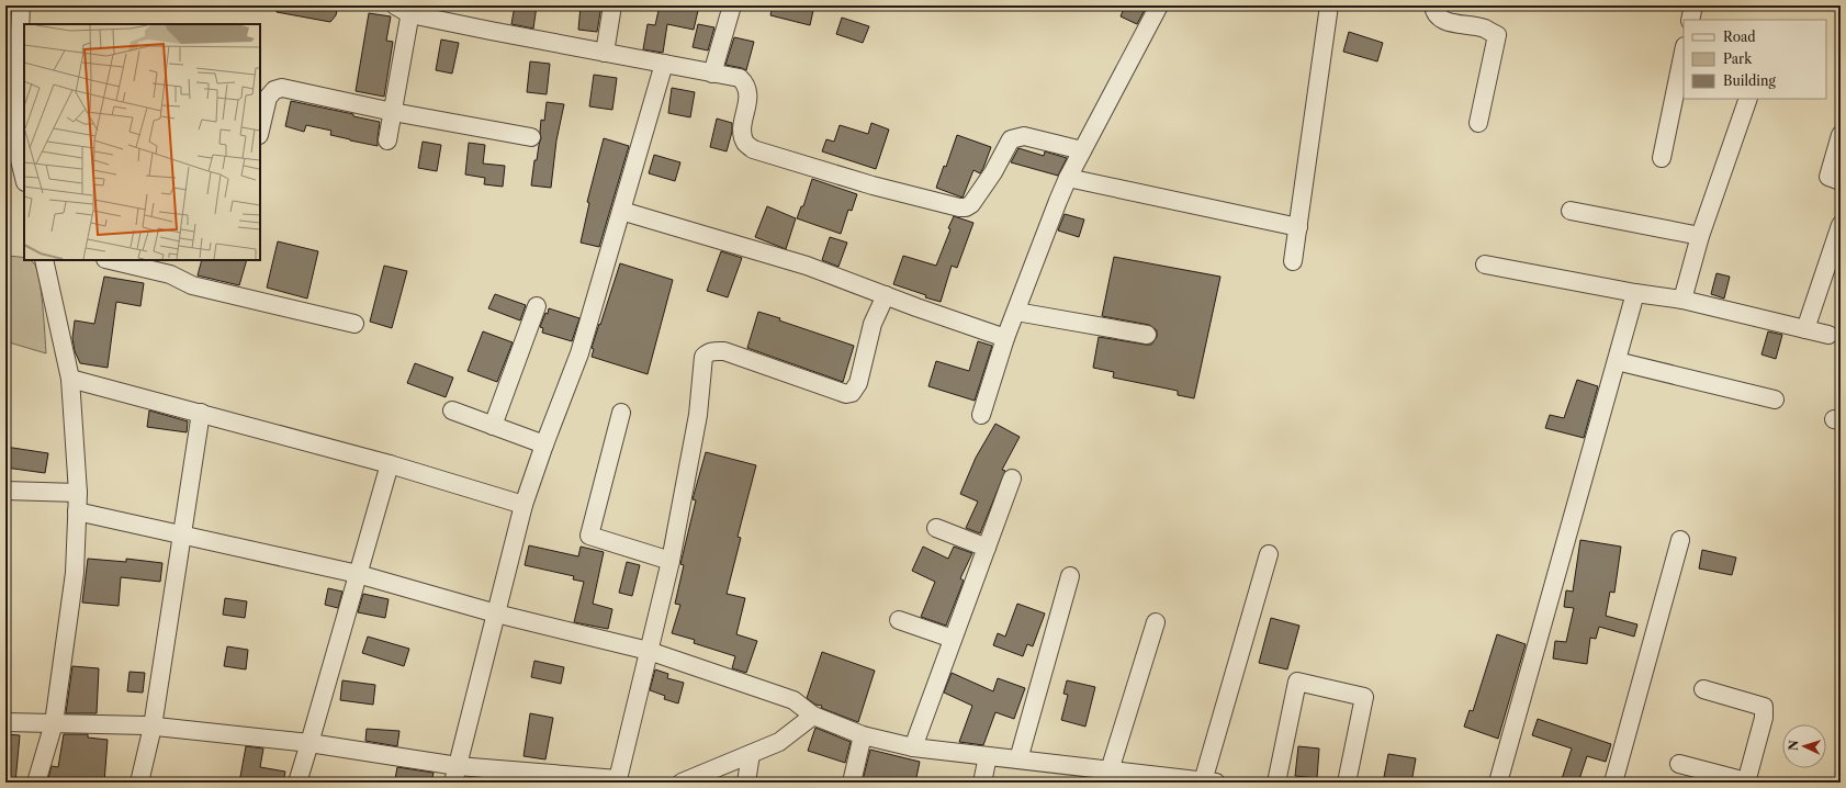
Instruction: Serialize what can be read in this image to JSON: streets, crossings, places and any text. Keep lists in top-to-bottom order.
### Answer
{
  "legend": ["Road", "Park", "Building"],
  "north": "left"
}
